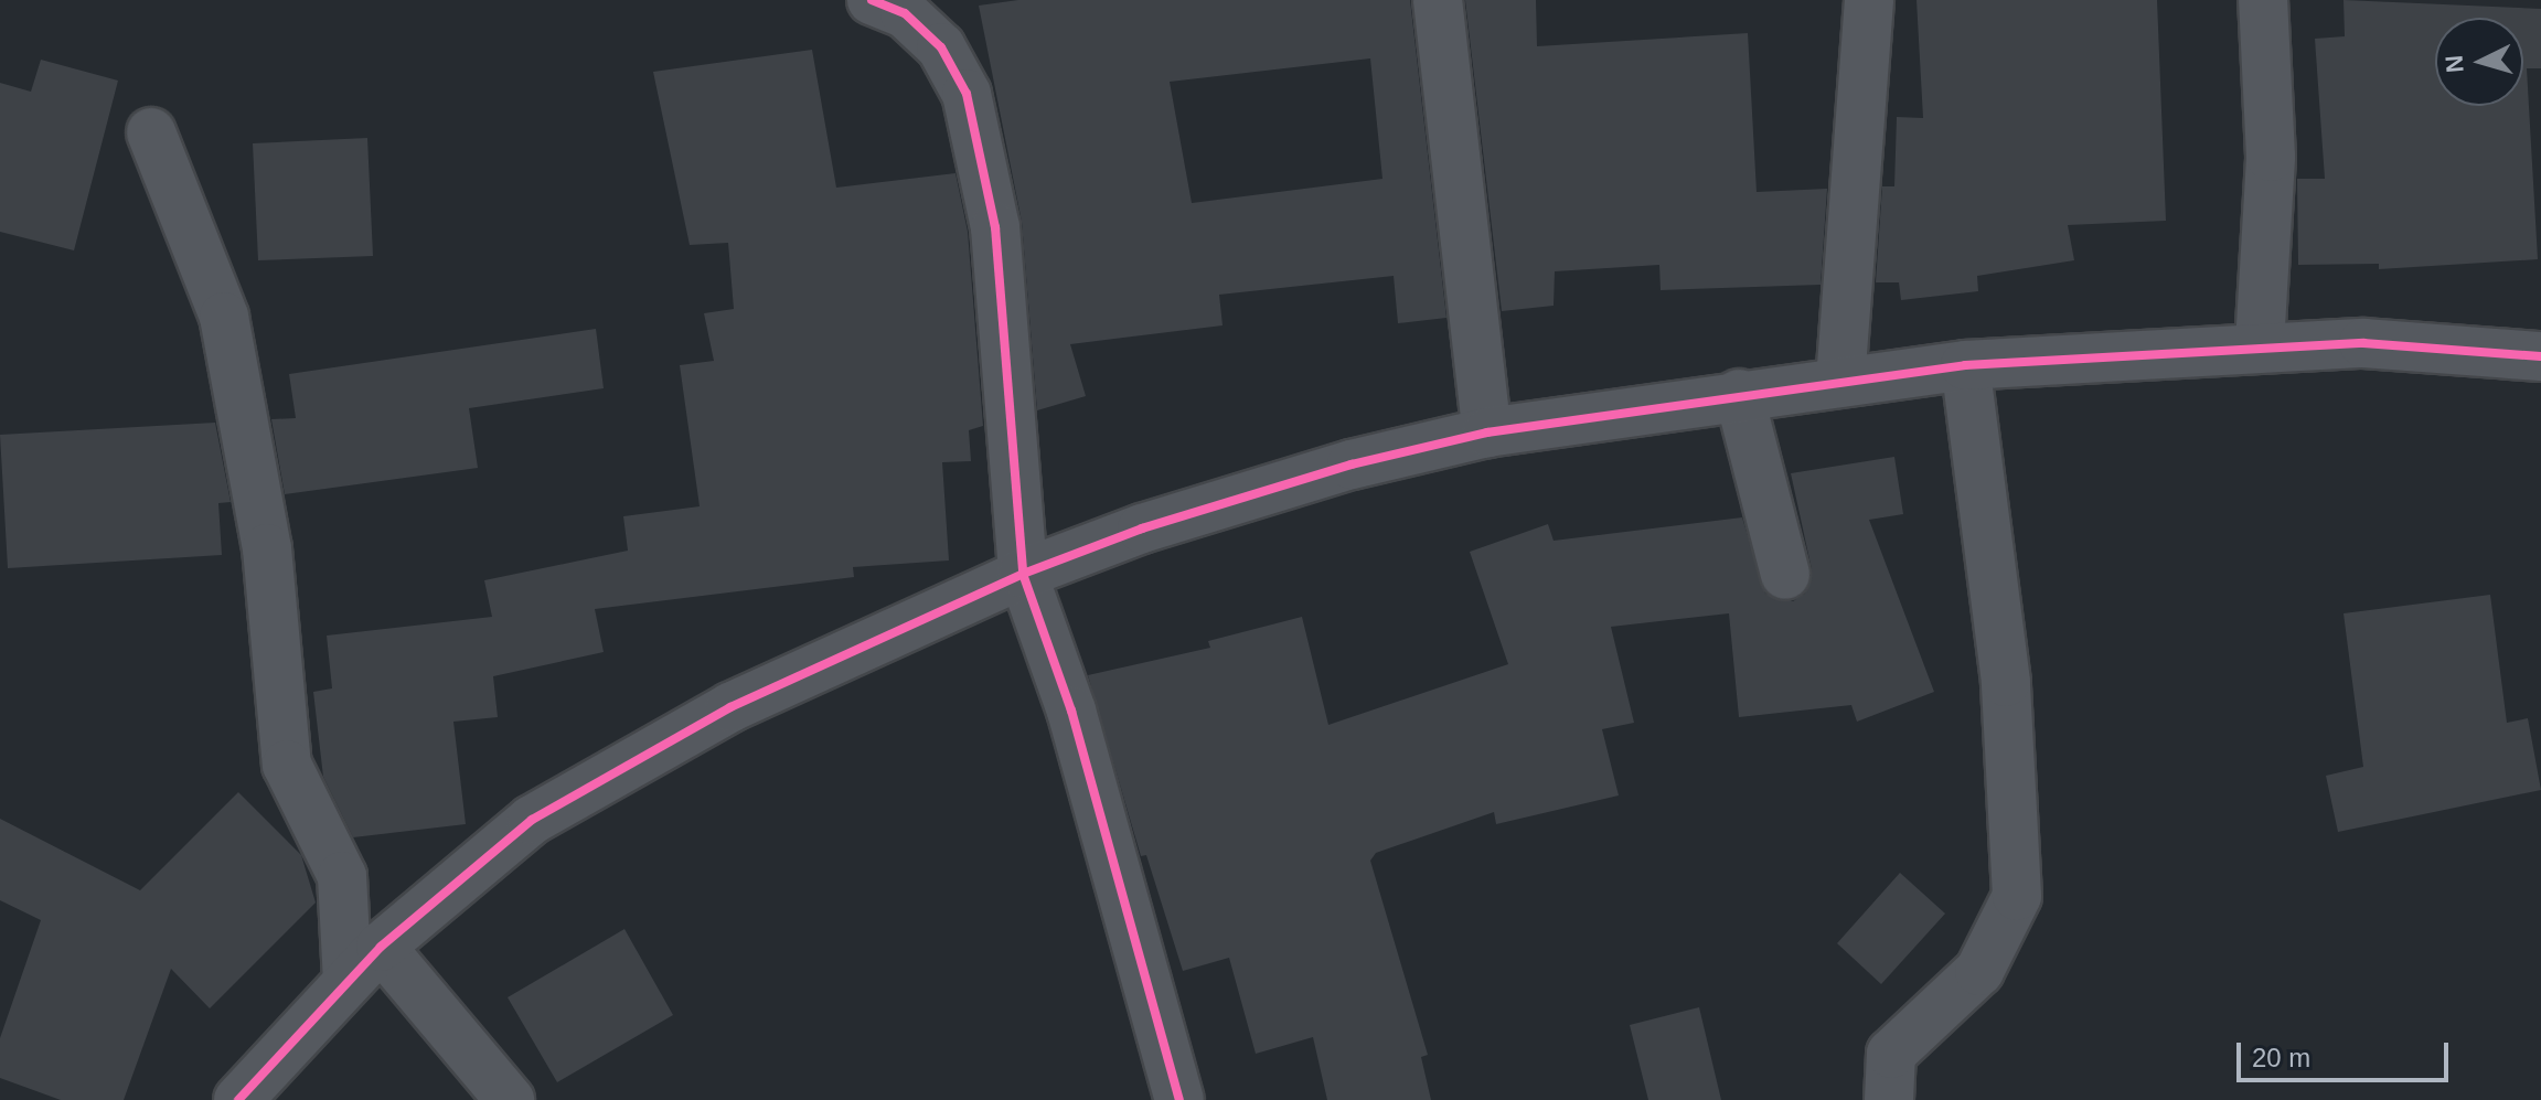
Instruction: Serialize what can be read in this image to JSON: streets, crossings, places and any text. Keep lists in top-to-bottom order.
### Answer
{
  "scale_bar": "20 m",
  "north": "left"
}
